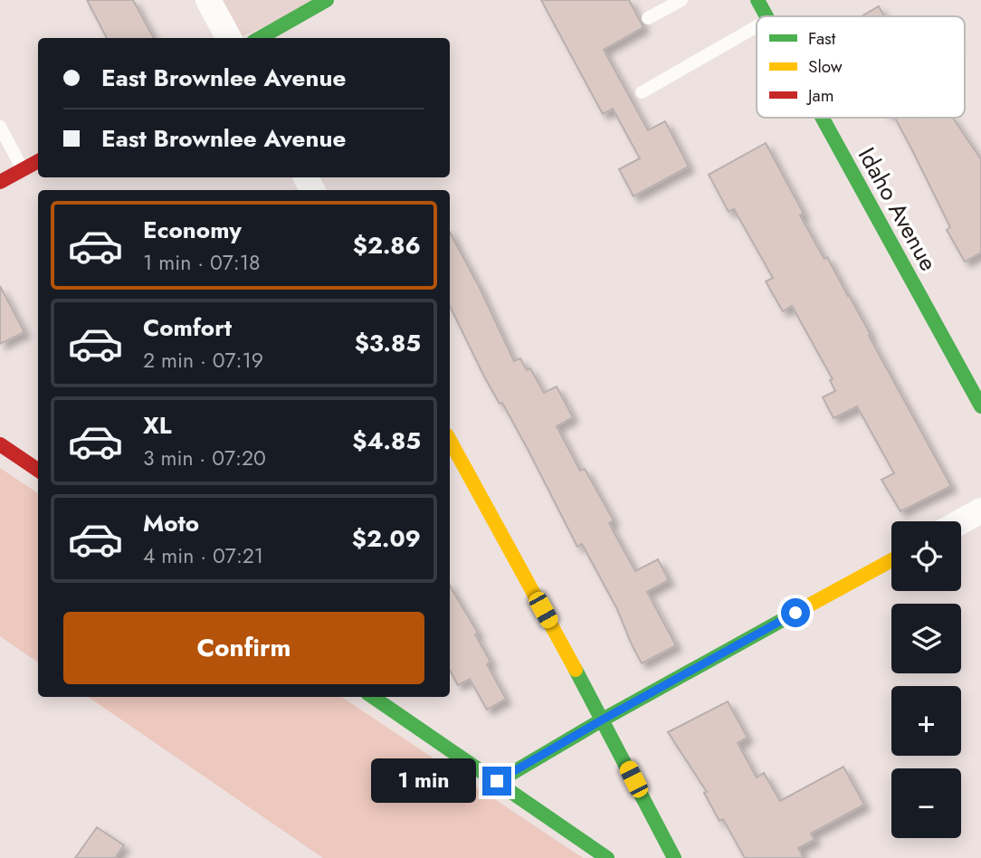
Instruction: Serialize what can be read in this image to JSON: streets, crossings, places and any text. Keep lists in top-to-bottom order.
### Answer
{
  "streets": {
    "street": ["Idaho Avenue"]
  },
  "legend": ["Fast", "Slow", "Jam"],
  "page": {
    "banner": ["East Brownlee Avenue", "East Brownlee Avenue"],
    "list": [
      {
        "name": "Economy",
        "note": "1 min · 07:18",
        "value": "$2.86"
      },
      {
        "name": "Comfort",
        "note": "2 min · 07:19",
        "value": "$3.85"
      },
      {
        "name": "XL",
        "note": "3 min · 07:20",
        "value": "$4.85"
      },
      {
        "name": "Moto",
        "note": "4 min · 07:21",
        "value": "$2.09"
      }
    ],
    "map_buttons": ["+", "−"],
    "buttons": "Confirm",
    "bubble": "1 min"
  }
}
